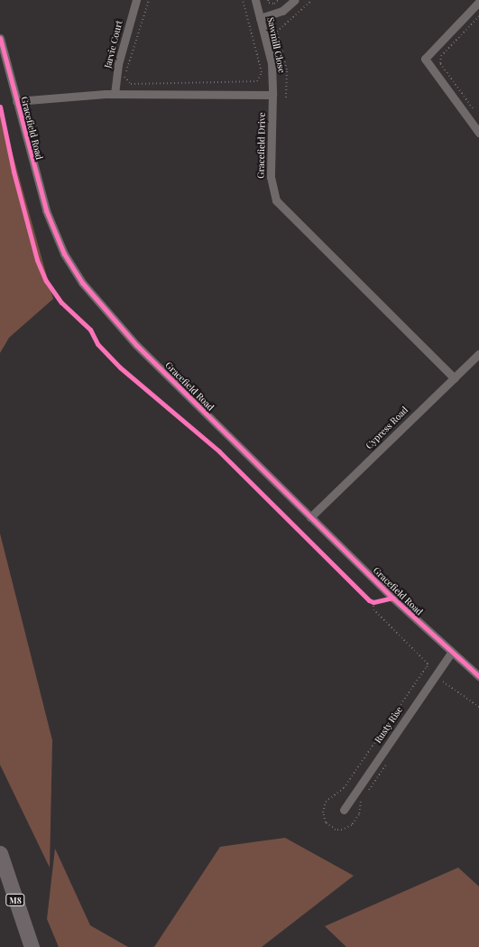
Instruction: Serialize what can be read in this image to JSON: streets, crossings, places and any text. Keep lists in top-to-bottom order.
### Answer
{
  "streets": {
    "highway": ["M8"],
    "street": [
      "Jarvie Court",
      "Sawmill Close",
      "Gracefield Road",
      "Gracefield Drive",
      "Cypress Road",
      "Rusty Rise"
    ]
  },
  "crossings": [
    ["Sawmill Close", "Gracefield Drive"],
    ["Gracefield Road", "Cypress Road"],
    ["Gracefield Road", "Rusty Rise"],
    ["Gracefield Drive", "Cypress Road"]
  ]
}
